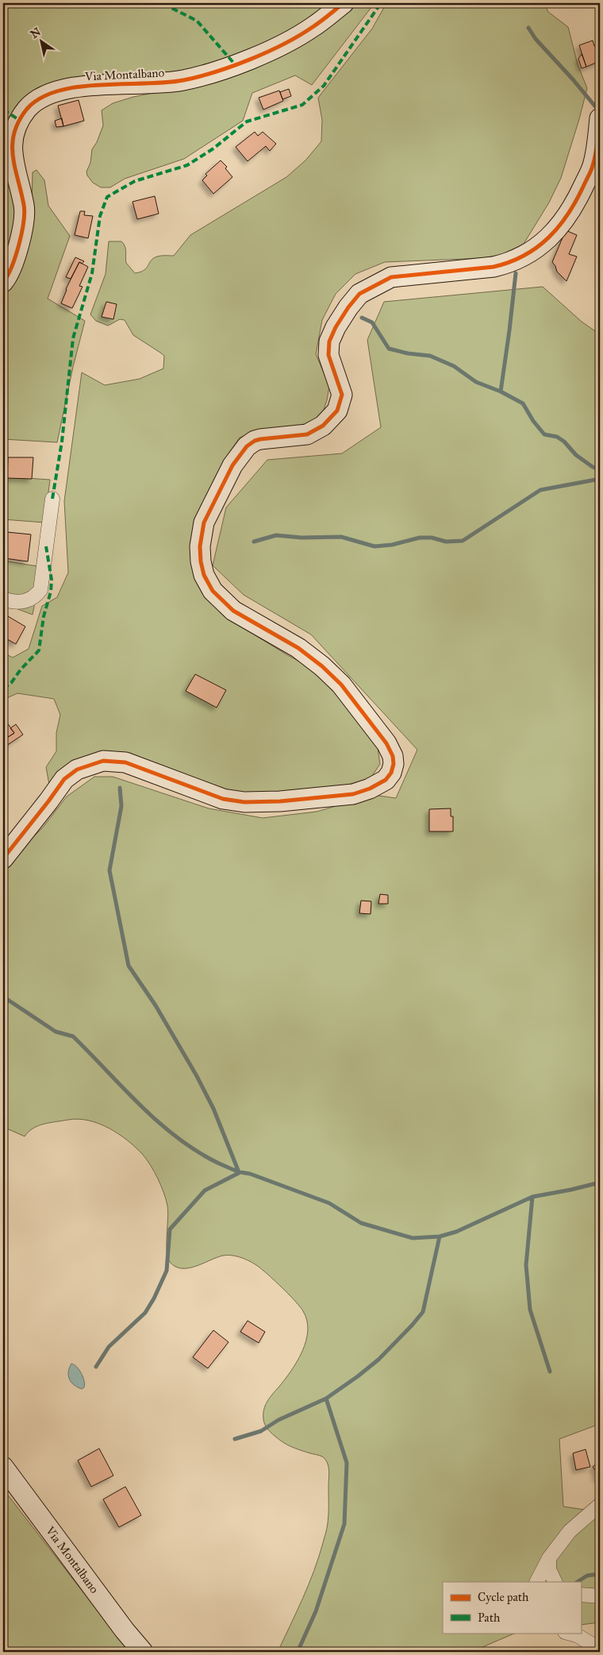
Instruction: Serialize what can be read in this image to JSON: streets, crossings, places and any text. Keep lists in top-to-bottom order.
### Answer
{
  "streets": {
    "street": ["Via Montalbano"]
  },
  "legend": ["Cycle path", "Path"],
  "north": "top left"
}
